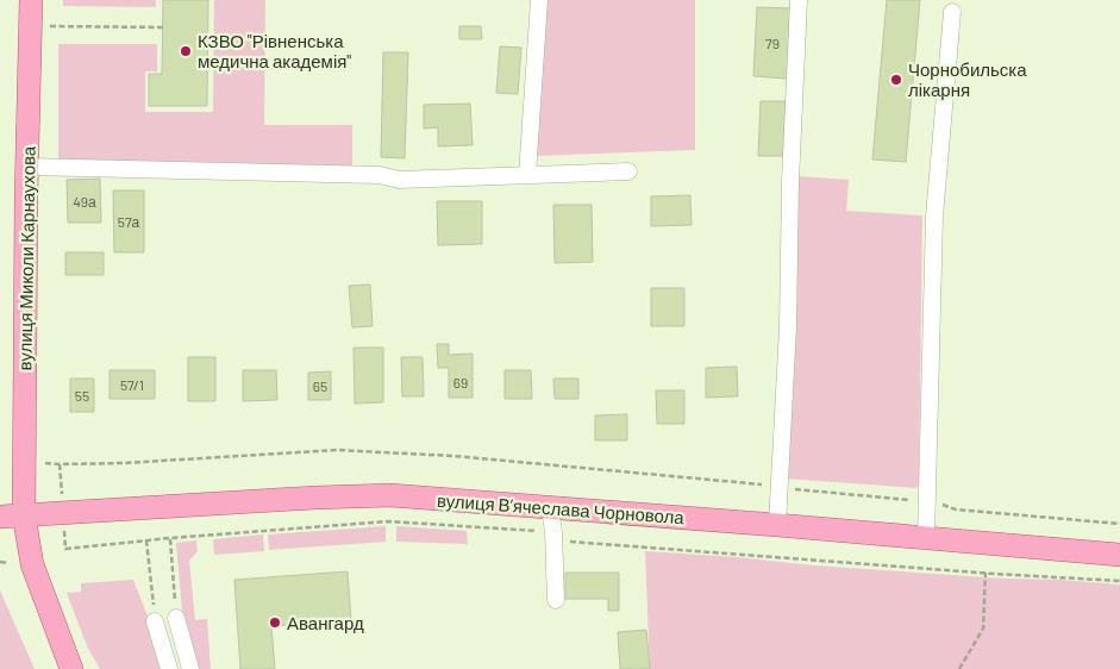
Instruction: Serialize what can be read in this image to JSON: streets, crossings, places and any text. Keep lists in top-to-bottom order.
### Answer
{
  "streets": {
    "main road": ["вулиця Миколи Карнаухова", "вулиця Вʼячеслава Чорновола"]
  },
  "crossings": [
    ["вулиця Миколи Карнаухова", "вулиця Вʼячеслава Чорновола"]
  ],
  "places": ["КЗВО \"Рівненська медична академія\"", "Чорнобильска лікарня", "Авангард"],
  "house_numbers": [
    "79",
    "49а",
    "57а",
    "69",
    "57/1",
    "65",
    "55"
  ]
}
